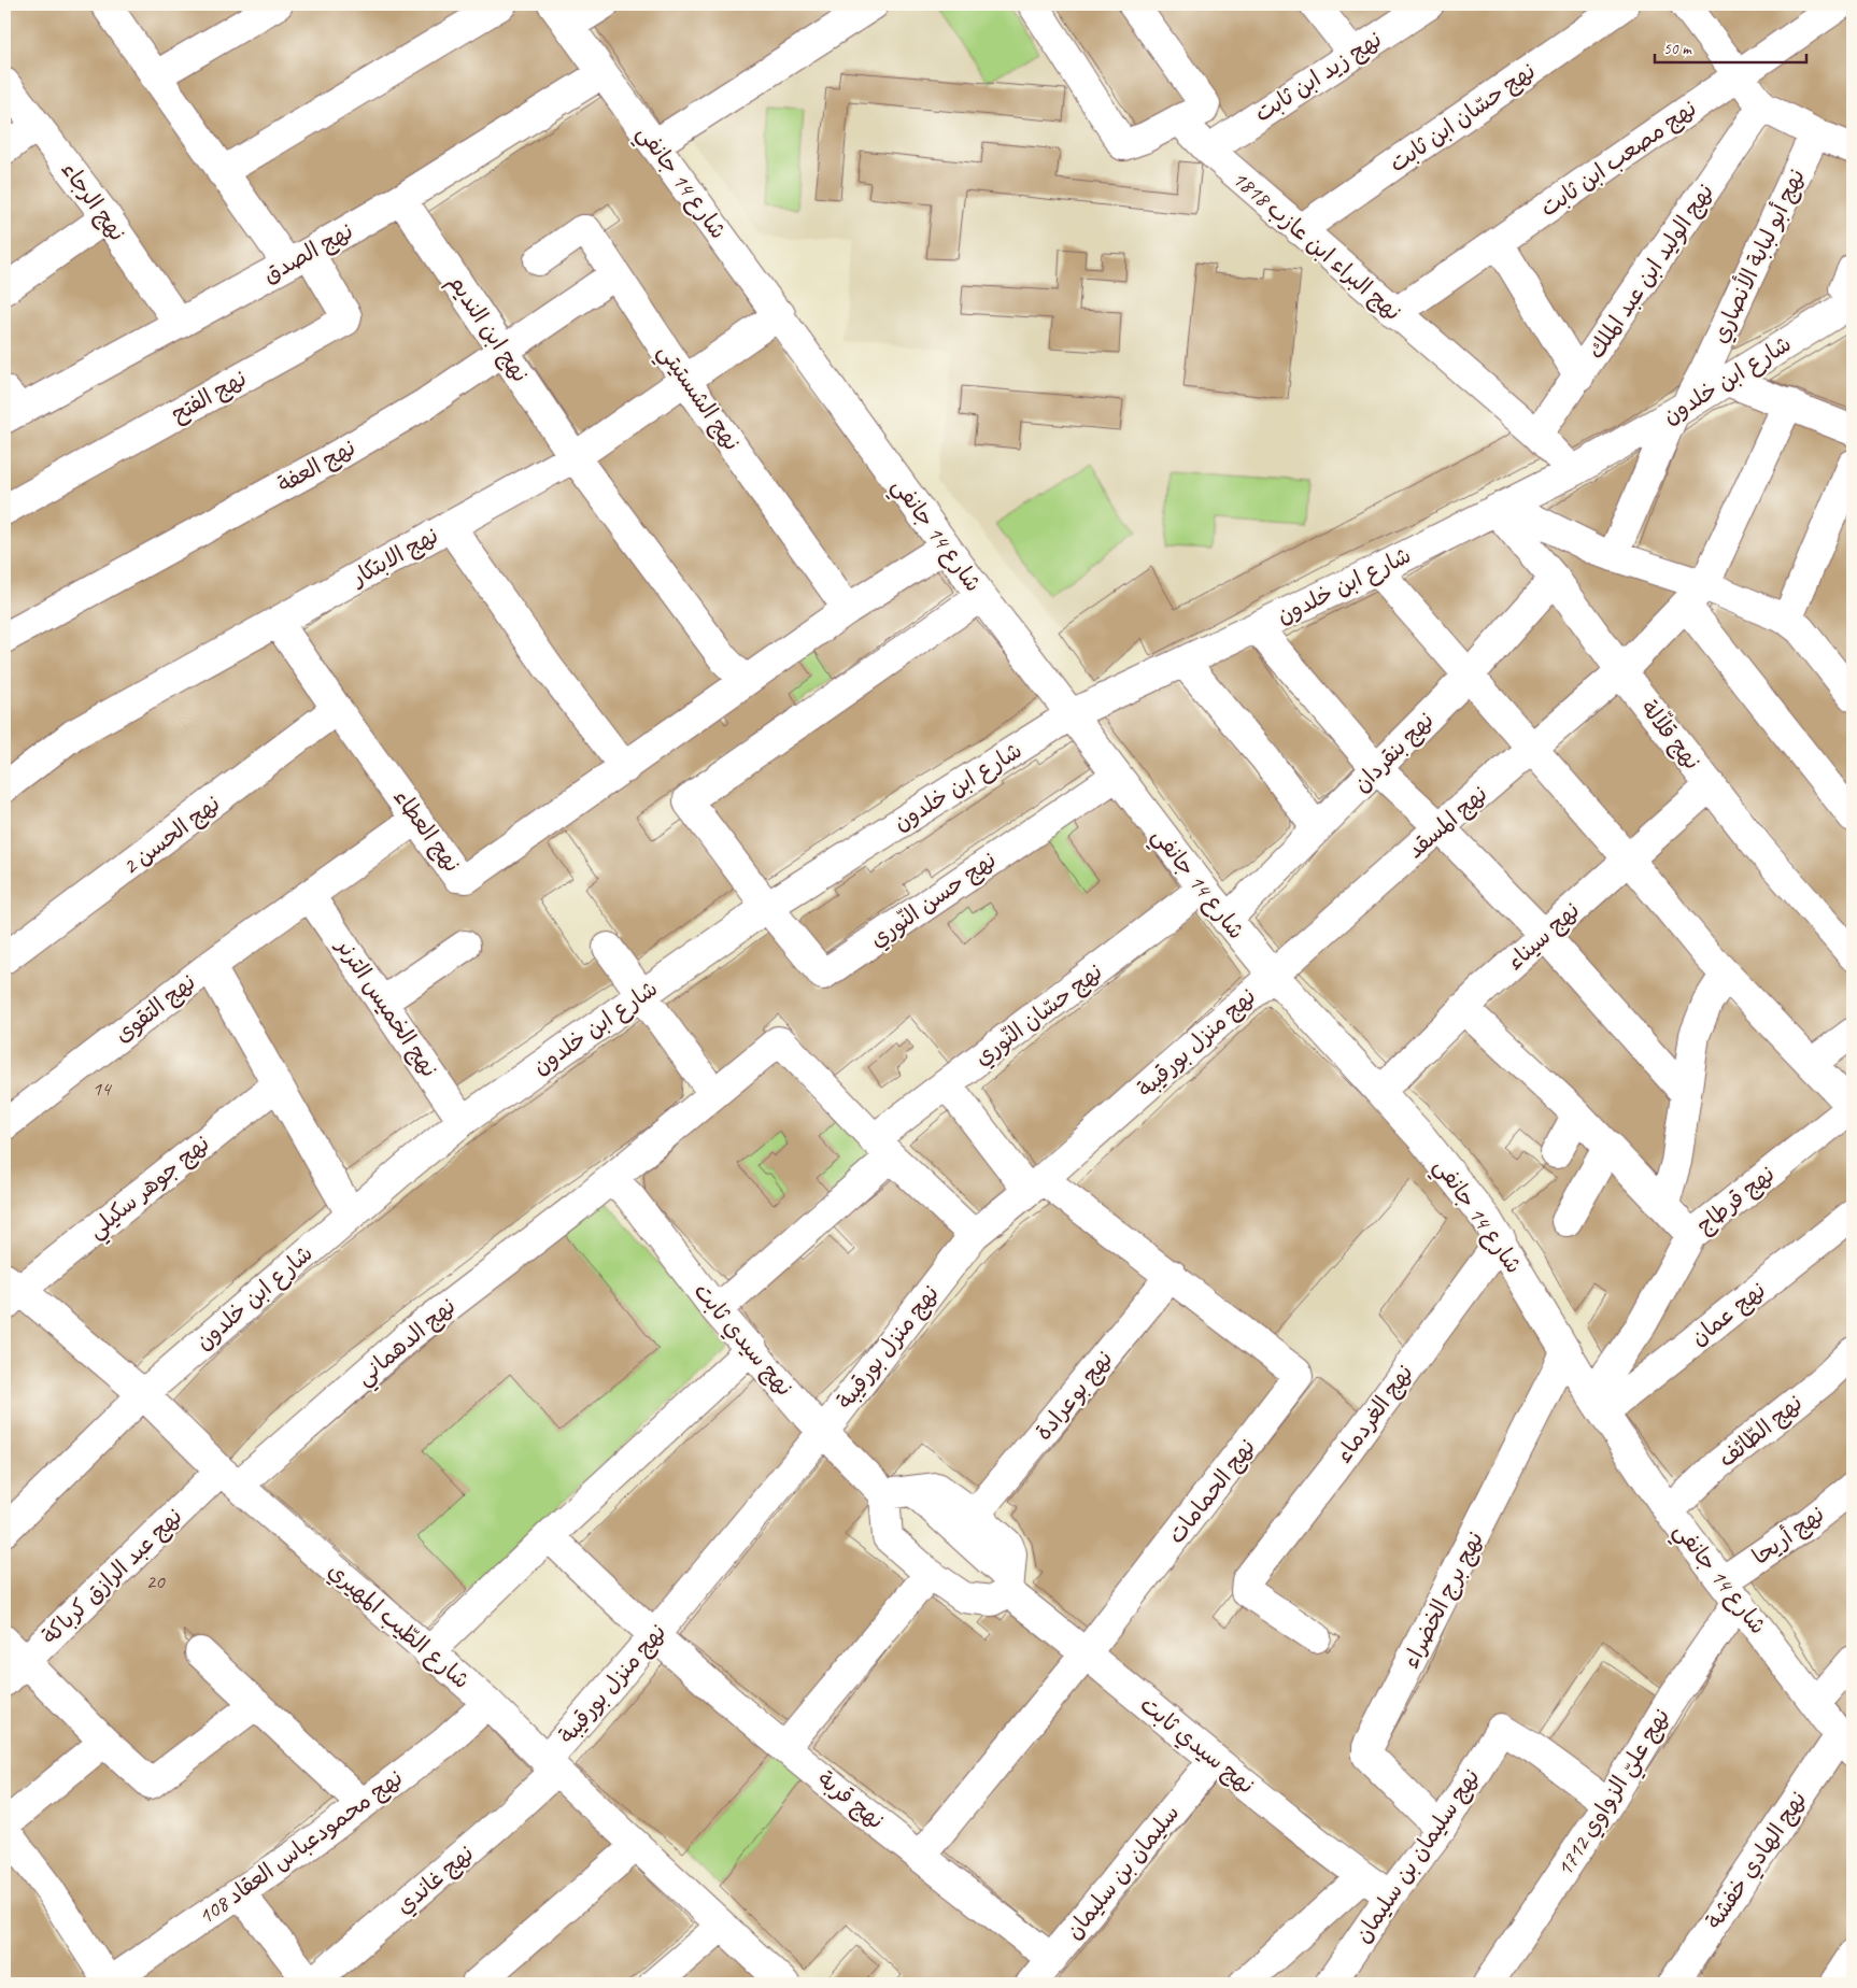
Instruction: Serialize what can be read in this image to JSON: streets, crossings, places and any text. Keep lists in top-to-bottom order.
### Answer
{
  "streets": {
    "street": [
      "نهج زيد ابن ثابت",
      "نهج حسّان ابن ثابت",
      "نهج مصعب ابن ثابت",
      "شارع 14 جانفي",
      "نهج الرجاء",
      "نهج البراء ابن عازب 1818",
      "نهج الصدق",
      "نهج أبو لبابة الأنصاري",
      "نهج الوليد ابن عبد الملك",
      "نهج ابن النديم",
      "شارع ابن خلدون",
      "نهج الفتح",
      "نهج الشستيتي",
      "نهج العفة",
      "نهج الابتكار",
      "نهج قلاّلة",
      "نهج بنقردان",
      "نهج المسقد",
      "نهج العطاء",
      "نهج الحسن 2",
      "نهج حسن النّوري",
      "نهج سيناء",
      "نهج التقوى",
      "نهج الخميس الترنر",
      "نهج حسّان النّوري",
      "نهج منزل بورقيبة",
      "نهج جوهر سكيلي",
      "نهج قرطاج",
      "نهج عمان",
      "نهج سيدي ثابت",
      "نهج الدهماني",
      "نهج بوعرادة",
      "نهج الغردماء",
      "نهج الطّائف",
      "نهج الحمامات",
      "نهج أريحا",
      "نهج عبد الرازق كرباكة",
      "نهج برج الخضراء",
      "شارع الطّيب المهيري",
      "نهج عليّ الزواوي 1712",
      "نهج قربة",
      "نهج محمودعباس العقاد 108",
      "نهج سليمان بن سليمان",
      "نهج الهادي خفشة",
      "سليمان بن سليمان",
      "نهج غاندي"
    ]
  },
  "crossings": [
    ["نهج زيد ابن ثابت", "نهج البراء ابن عازب 1818"],
    ["نهج حسّان ابن ثابت", "نهج البراء ابن عازب 1818"],
    ["نهج مصعب ابن ثابت", "نهج البراء ابن عازب 1818"],
    ["شارع 14 جانفي", "نهج الصدق"],
    ["شارع 14 جانفي", "شارع ابن خلدون"],
    ["شارع 14 جانفي", "نهج الابتكار"],
    ["شارع 14 جانفي", "نهج بنقردان"],
    ["شارع 14 جانفي", "نهج المسقد"],
    ["شارع 14 جانفي", "نهج العطاء"],
    ["شارع 14 جانفي", "نهج حسن النّوري"],
    ["شارع 14 جانفي", "نهج سيناء"],
    ["شارع 14 جانفي", "نهج حسّان النّوري"],
    ["شارع 14 جانفي", "نهج منزل بورقيبة"],
    ["شارع 14 جانفي", "نهج قرطاج"],
    ["شارع 14 جانفي", "نهج عمان"],
    ["شارع 14 جانفي", "نهج الغردماء"],
    ["شارع 14 جانفي", "نهج الطّائف"],
    ["شارع 14 جانفي", "نهج أريحا"],
    ["شارع 14 جانفي", "نهج برج الخضراء"],
    ["شارع 14 جانفي", "نهج عليّ الزواوي 1712"],
    ["شارع 14 جانفي", "نهج الهادي خفشة"],
    ["نهج الرجاء", "نهج الصدق"],
    ["نهج البراء ابن عازب 1818", "نهج الوليد ابن عبد الملك"],
    ["نهج البراء ابن عازب 1818", "شارع ابن خلدون"],
    ["نهج الصدق", "نهج ابن النديم"],
    ["نهج الصدق", "نهج الفتح"],
    ["نهج أبو لبابة الأنصاري", "شارع ابن خلدون"],
    ["نهج ابن النديم", "نهج العفة"],
    ["نهج ابن النديم", "نهج الابتكار"],
    ["نهج ابن النديم", "نهج العطاء"],
    ["شارع ابن خلدون", "نهج قلاّلة"],
    ["شارع ابن خلدون", "نهج حسن النّوري"],
    ["شارع ابن خلدون", "نهج الخميس الترنر"],
    ["شارع ابن خلدون", "شارع الطّيب المهيري"],
    ["نهج الشستيتي", "نهج العفة"],
    ["نهج الشستيتي", "نهج الابتكار"],
    ["نهج الشستيتي", "نهج العطاء"],
    ["نهج الابتكار", "نهج العطاء"],
    ["نهج قلاّلة", "نهج بنقردان"],
    ["نهج قلاّلة", "نهج المسقد"],
    ["نهج قلاّلة", "نهج سيناء"],
    ["نهج المسقد", "نهج منزل بورقيبة"],
    ["نهج العطاء", "نهج الحسن 2"],
    ["نهج العطاء", "نهج التقوى"],
    ["نهج التقوى", "نهج الخميس الترنر"],
    ["نهج حسّان النّوري", "نهج سيدي ثابت"],
    ["نهج حسّان النّوري", "نهج الدهماني"],
    ["نهج حسّان النّوري", "نهج الحمامات"],
    ["نهج منزل بورقيبة", "نهج سيدي ثابت"],
    ["نهج منزل بورقيبة", "نهج الحمامات"],
    ["نهج منزل بورقيبة", "شارع الطّيب المهيري"],
    ["نهج منزل بورقيبة", "نهج قربة"],
    ["نهج منزل بورقيبة", "نهج غاندي"],
    ["نهج جوهر سكيلي", "شارع الطّيب المهيري"],
    ["نهج قرطاج", "نهج عمان"],
    ["نهج سيدي ثابت", "نهج الدهماني"],
    ["نهج سيدي ثابت", "نهج الحمامات"],
    ["نهج سيدي ثابت", "نهج سليمان بن سليمان"],
    ["نهج سيدي ثابت", "سليمان بن سليمان"],
    ["نهج الدهماني", "نهج عبد الرازق كرباكة"],
    ["نهج الدهماني", "شارع الطّيب المهيري"],
    ["نهج بوعرادة", "نهج الحمامات"],
    ["نهج الحمامات", "نهج قربة"],
    ["نهج أريحا", "نهج عليّ الزواوي 1712"],
    ["نهج عبد الرازق كرباكة", "شارع الطّيب المهيري"],
    ["نهج برج الخضراء", "نهج سليمان بن سليمان"],
    ["شارع الطّيب المهيري", "نهج محمودعباس العقاد 108"],
    ["شارع الطّيب المهيري", "نهج غاندي"],
    ["نهج عليّ الزواوي 1712", "نهج سليمان بن سليمان"],
    ["نهج قربة", "سليمان بن سليمان"]
  ],
  "house_numbers": ["14", "20"],
  "scale_bar": "50 m"
}
